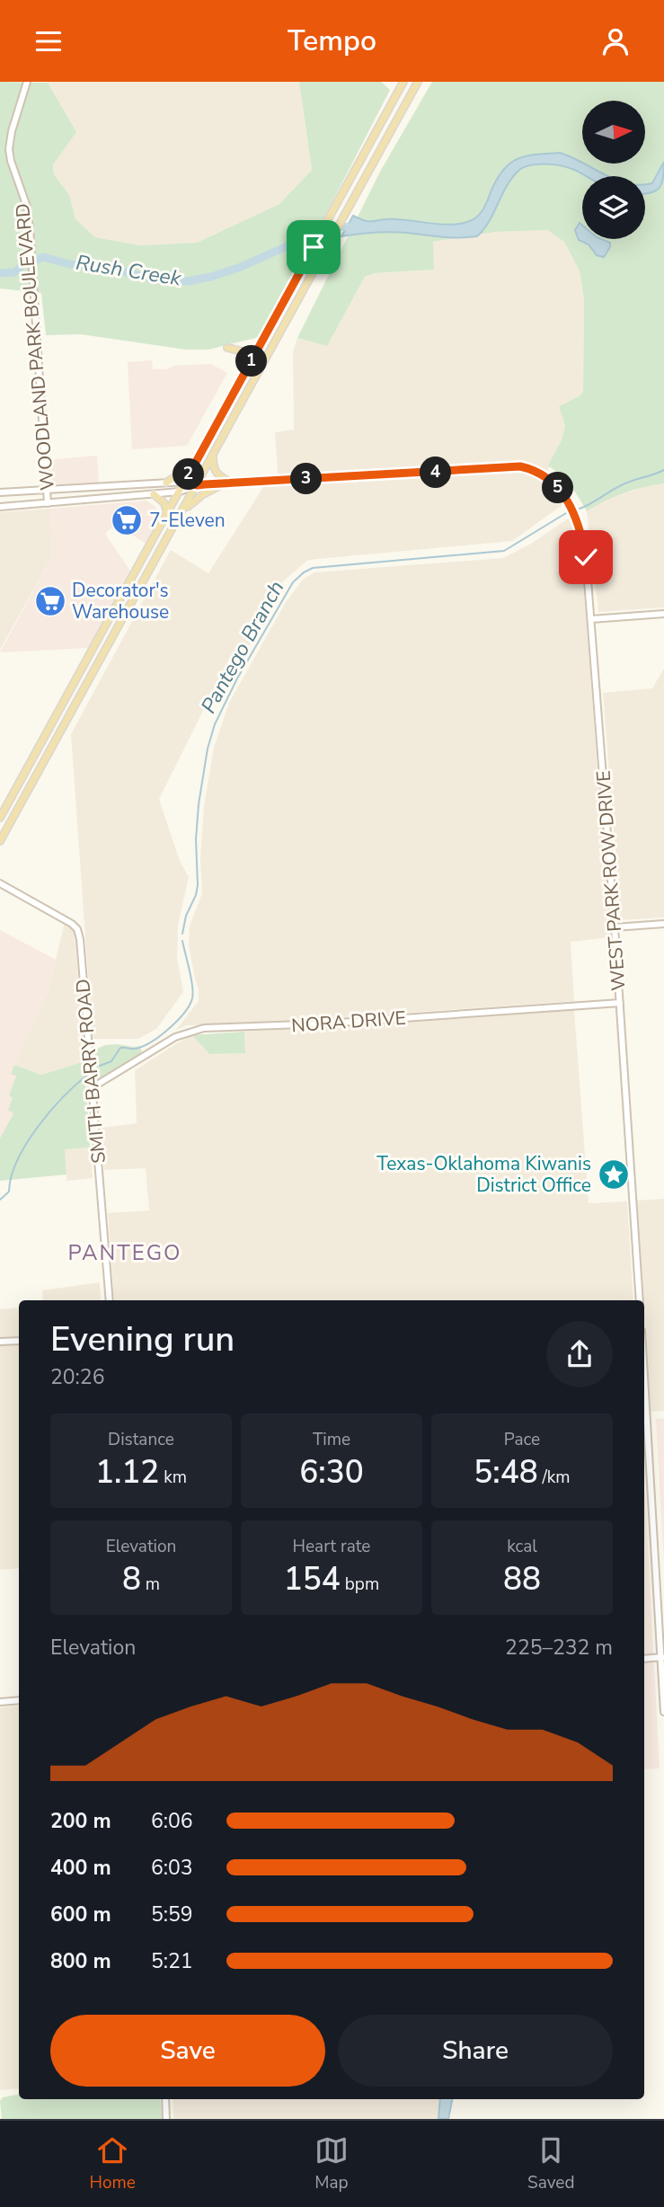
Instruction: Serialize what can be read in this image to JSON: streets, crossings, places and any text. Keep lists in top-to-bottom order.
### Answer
{
  "streets": {
    "main road": [
      "WOODLAND PARK BOULEVARD",
      "WEST PARK ROW DRIVE",
      "NORA DRIVE",
      "SMITH BARRY ROAD"
    ]
  },
  "crossings": [
    ["WEST PARK ROW DRIVE", "NORA DRIVE"],
    ["NORA DRIVE", "SMITH BARRY ROAD"]
  ],
  "districts": ["PANTEGO"],
  "water": ["Rush Creek", "Pantego Branch"],
  "places": {
    "supermarket": ["7-Eleven", "Decorator's Warehouse"],
    "place": ["Texas-Oklahoma Kiwanis District Office"]
  },
  "north": "right",
  "page": {
    "header": "Tempo",
    "pins": [
      "1",
      "4",
      "2",
      "3",
      "5"
    ],
    "heading": ["Evening run", "20:26"],
    "stats": [
      ["Distance", "1.12 km"],
      ["Time", "6:30"],
      ["Pace", "5:48 /km"],
      ["Elevation", "8 m"],
      ["Heart rate", "154 bpm"],
      ["kcal", "88"]
    ],
    "chart": ["Elevation", "225–232 m"],
    "list": [
      {
        "name": "200 m",
        "note": "6:06"
      },
      {
        "name": "400 m",
        "note": "6:03"
      },
      {
        "name": "600 m",
        "note": "5:59"
      },
      {
        "name": "800 m",
        "note": "5:21"
      }
    ],
    "buttons": ["Save", "Share"],
    "tabs": ["Home", "Map", "Saved"]
  }
}
